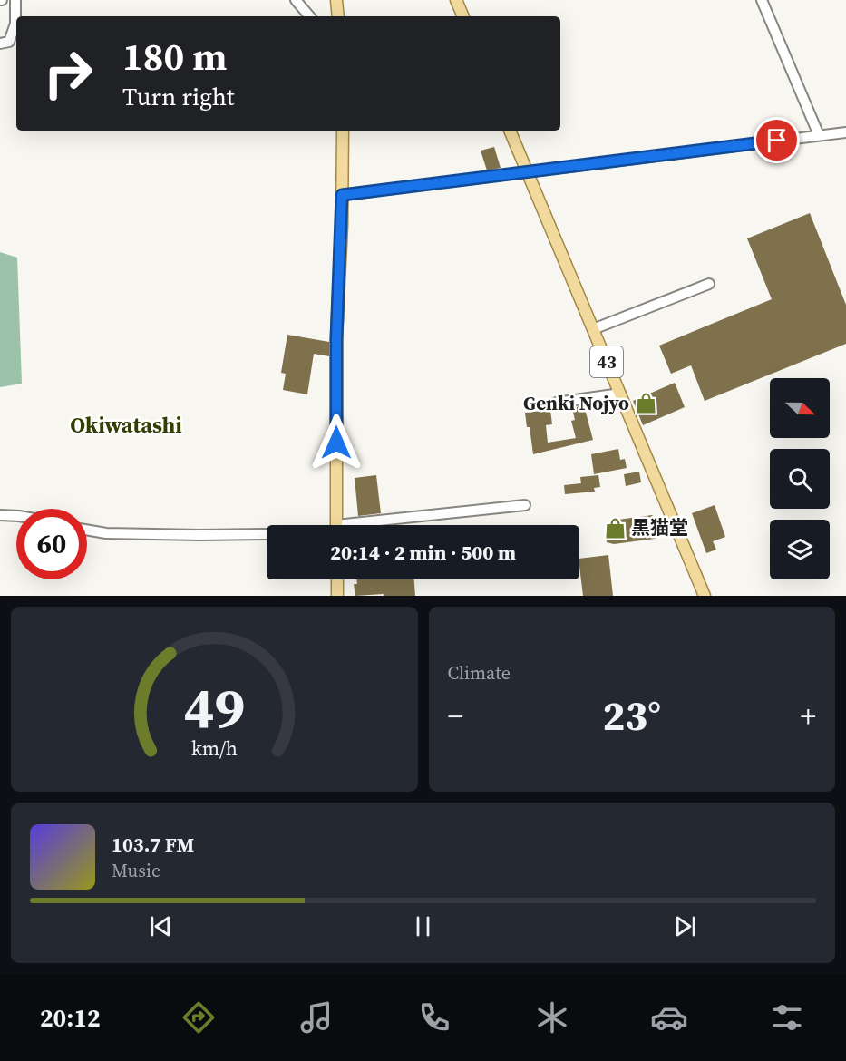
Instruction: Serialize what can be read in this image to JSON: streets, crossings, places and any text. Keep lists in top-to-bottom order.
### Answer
{
  "streets": {
    "main road": ["43"]
  },
  "districts": ["Okiwatashi"],
  "places": {
    "shop": ["Genki Nojyo", "黒猫堂"]
  },
  "north": "right",
  "page": {
    "turn": ["180 m", "Turn right"],
    "limit": "60",
    "trip": "20:14 · 2 min · 500 m",
    "tile": "Climate",
    "heat": ["−", "23°", "+"],
    "song": ["103.7 FM", "Music"],
    "tabs": "20:12",
    "gauge": ["49", "km/h"]
  }
}
